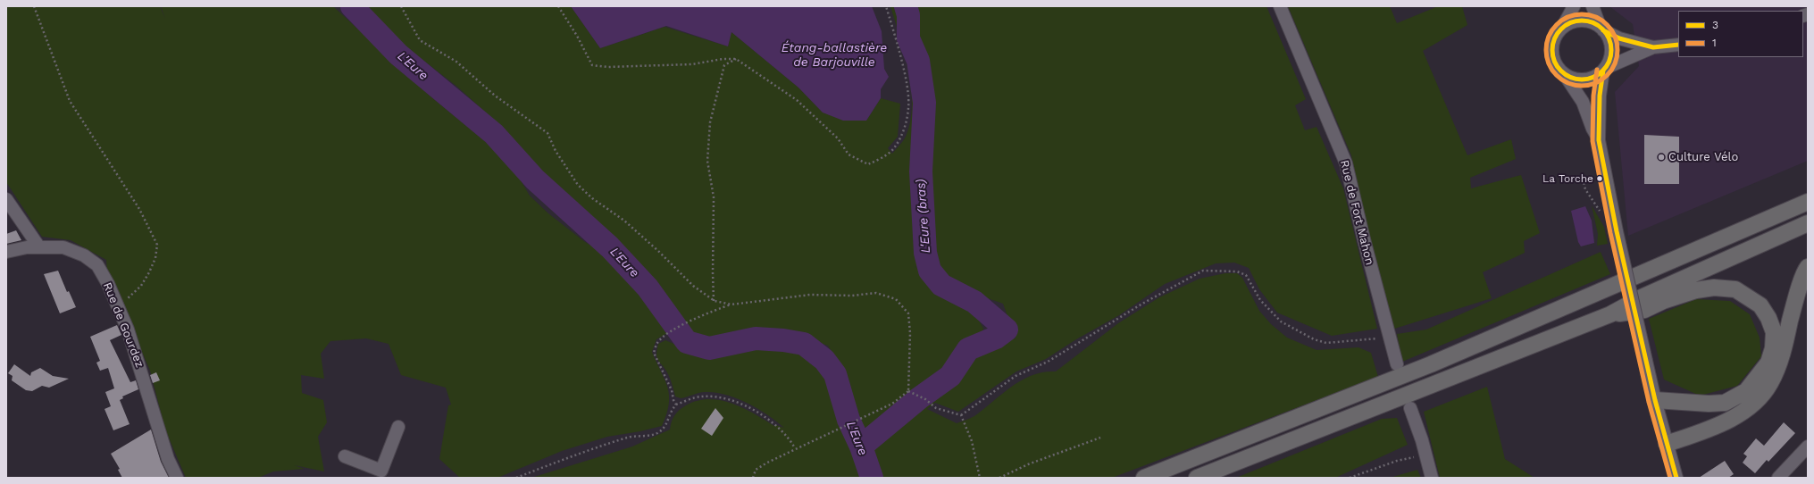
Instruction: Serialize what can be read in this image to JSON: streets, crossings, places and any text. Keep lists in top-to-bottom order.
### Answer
{
  "streets": {
    "street": ["Rue de Fort Mahon", "Rue de Gourdez"]
  },
  "water": ["Étang-ballastière de Barjouville", "L'Eure", "L'Eure (bras)"],
  "places": ["Culture Vélo", "La Torche"],
  "lines": ["transit line 1", "transit line 3"],
  "legend": ["3", "1"]
}
